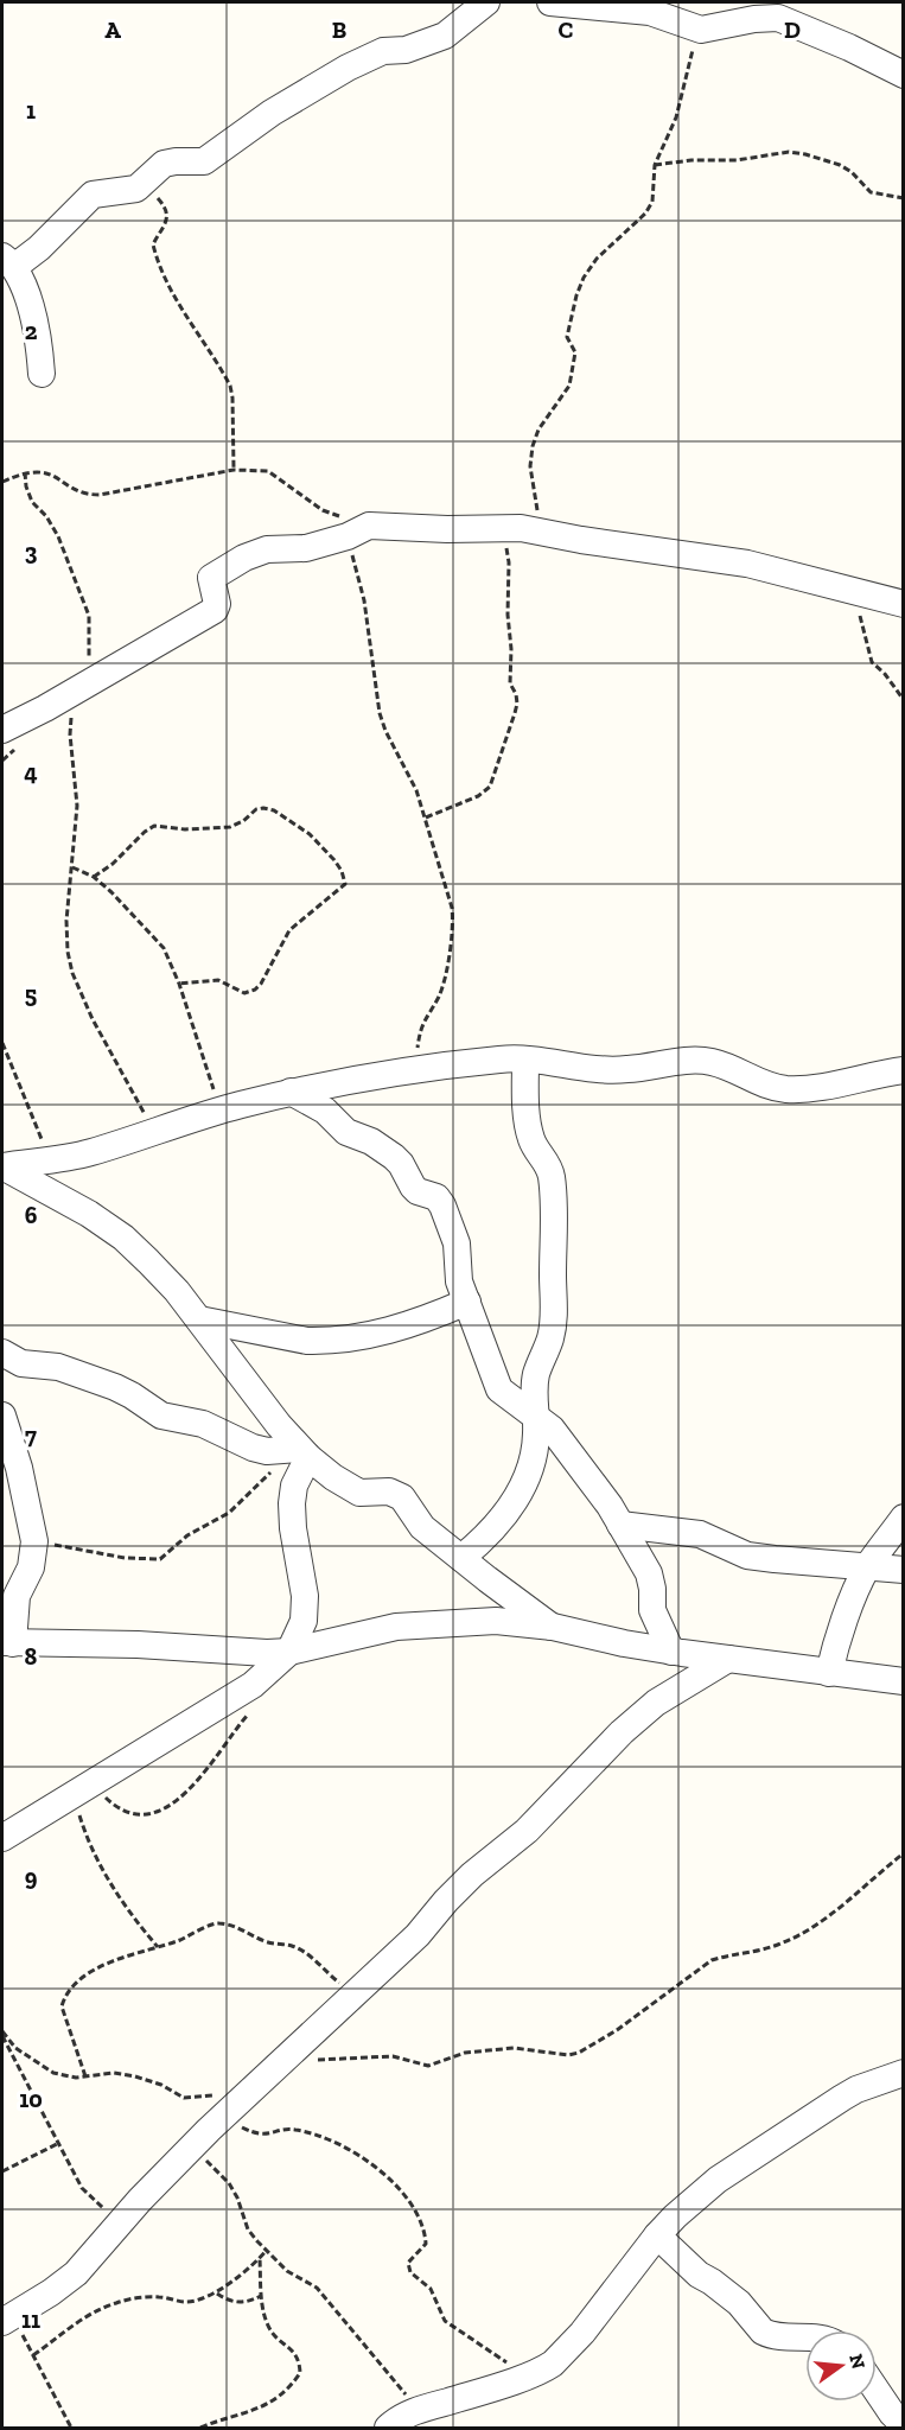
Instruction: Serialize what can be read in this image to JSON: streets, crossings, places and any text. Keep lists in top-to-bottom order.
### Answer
{
  "north": "right",
  "grid": {
    "columns": [
      "A",
      "B",
      "C",
      "D"
    ],
    "rows": [
      "1",
      "2",
      "3",
      "4",
      "5",
      "6",
      "7",
      "8",
      "9",
      "10",
      "11"
    ]
  }
}
